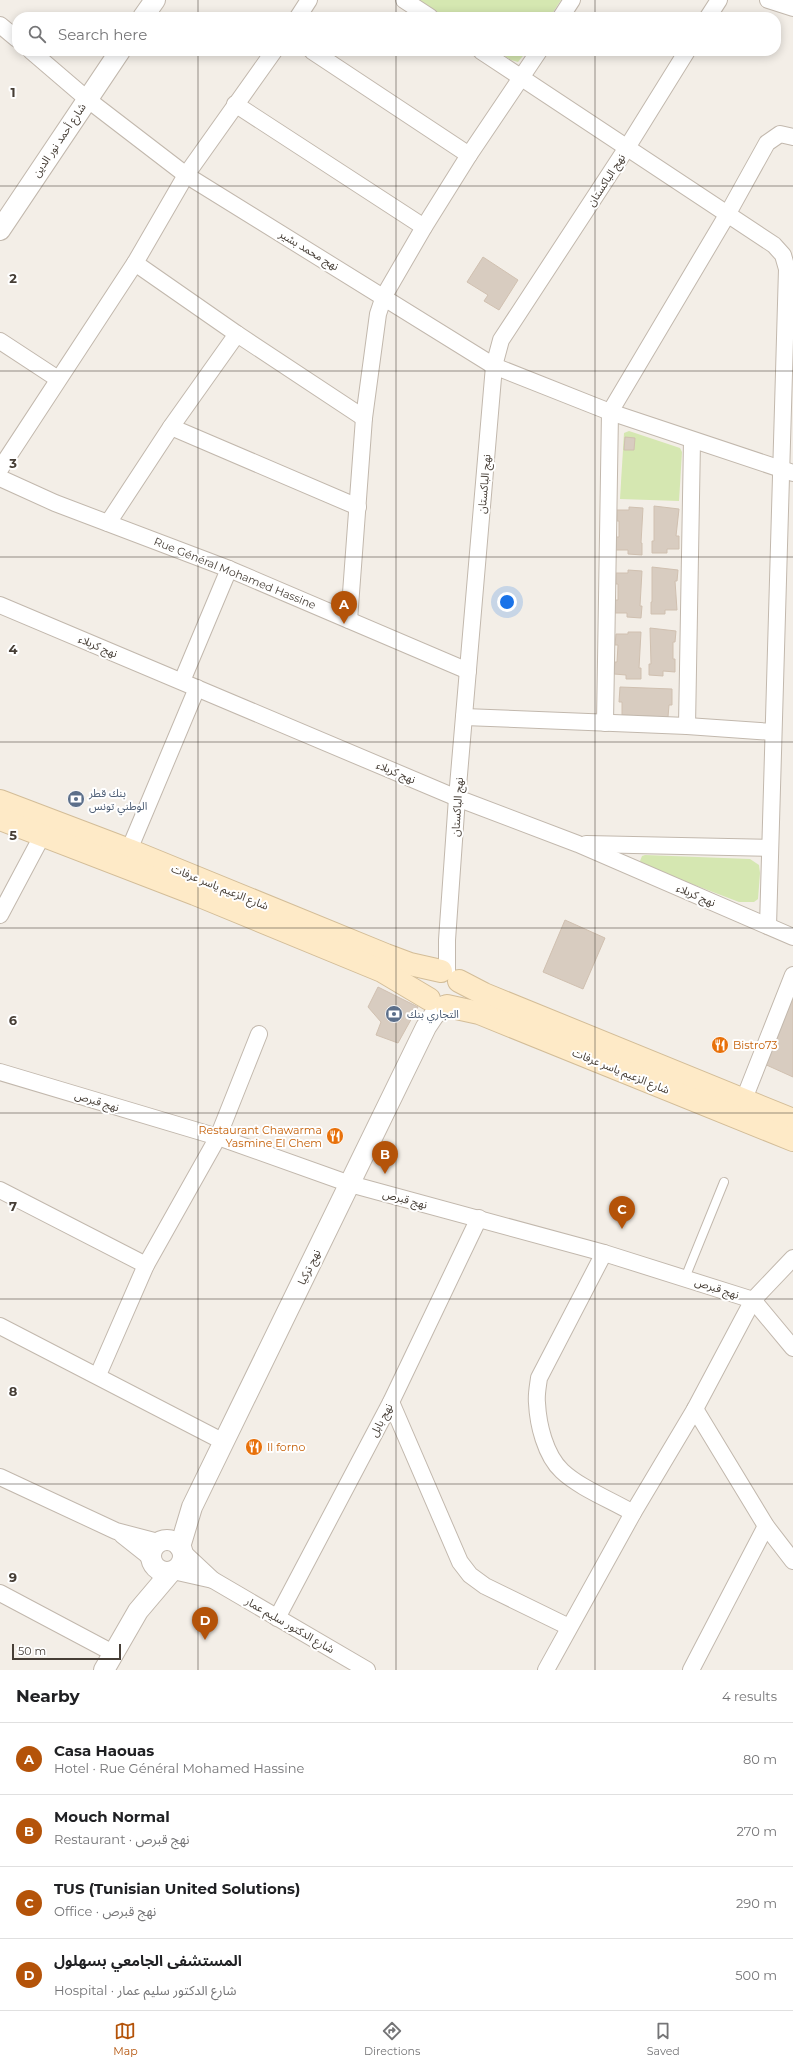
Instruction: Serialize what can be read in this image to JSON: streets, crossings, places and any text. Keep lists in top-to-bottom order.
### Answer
{
  "streets": {
    "main road": ["شارع الزعيم ياسر عرفات"],
    "street": [
      "شارع أحمد نور الدين",
      "نهج الباكستان",
      "نهج محمد بشير",
      "Rue Général Mohamed Hassine",
      "نهج كربلاء",
      "نهج قبرص",
      "نهج تركيا",
      "نهج بابل",
      "شارع الدكتور سليم عمار"
    ]
  },
  "crossings": [
    ["شارع أحمد نور الدين", "نهج محمد بشير"],
    ["نهج الباكستان", "نهج محمد بشير"],
    ["نهج الباكستان", "Rue Général Mohamed Hassine"],
    ["نهج الباكستان", "نهج كربلاء"],
    ["نهج الباكستان", "شارع الزعيم ياسر عرفات"],
    ["نهج الباكستان", "نهج تركيا"],
    ["شارع الزعيم ياسر عرفات", "نهج تركيا"],
    ["نهج قبرص", "نهج تركيا"],
    ["نهج قبرص", "نهج بابل"],
    ["نهج بابل", "شارع الدكتور سليم عمار"]
  ],
  "places": {
    "bank": ["بنك قطر الوطني تونس", "التجاري بنك"],
    "restaurant": ["Bistro73", "Restaurant Chawarma Yasmine El Chem", "Il forno"]
  },
  "scale_bar": "50 m",
  "page": {
    "search": "Search here",
    "pins": [
      "A",
      "B",
      "C",
      "D"
    ],
    "scale": "50 m",
    "heading": ["Nearby", "4 results"],
    "list": [
      {
        "mark": "A",
        "name": "Casa Haouas",
        "note": "Hotel · Rue Général Mohamed Hassine",
        "value": "80 m"
      },
      {
        "mark": "B",
        "name": "Mouch Normal",
        "note": "Restaurant · نهج قبرص",
        "value": "270 m"
      },
      {
        "mark": "C",
        "name": "TUS (Tunisian United Solutions)",
        "note": "Office · نهج قبرص",
        "value": "290 m"
      },
      {
        "mark": "D",
        "name": "المستشفى الجامعي بسهلول",
        "note": "Hospital · شارع الدكتور سليم عمار",
        "value": "500 m"
      }
    ],
    "nav": ["Map", "Directions", "Saved"]
  },
  "grid": {
    "rows": [
      "1",
      "2",
      "3",
      "4",
      "5",
      "6",
      "7",
      "8",
      "9"
    ]
  }
}
